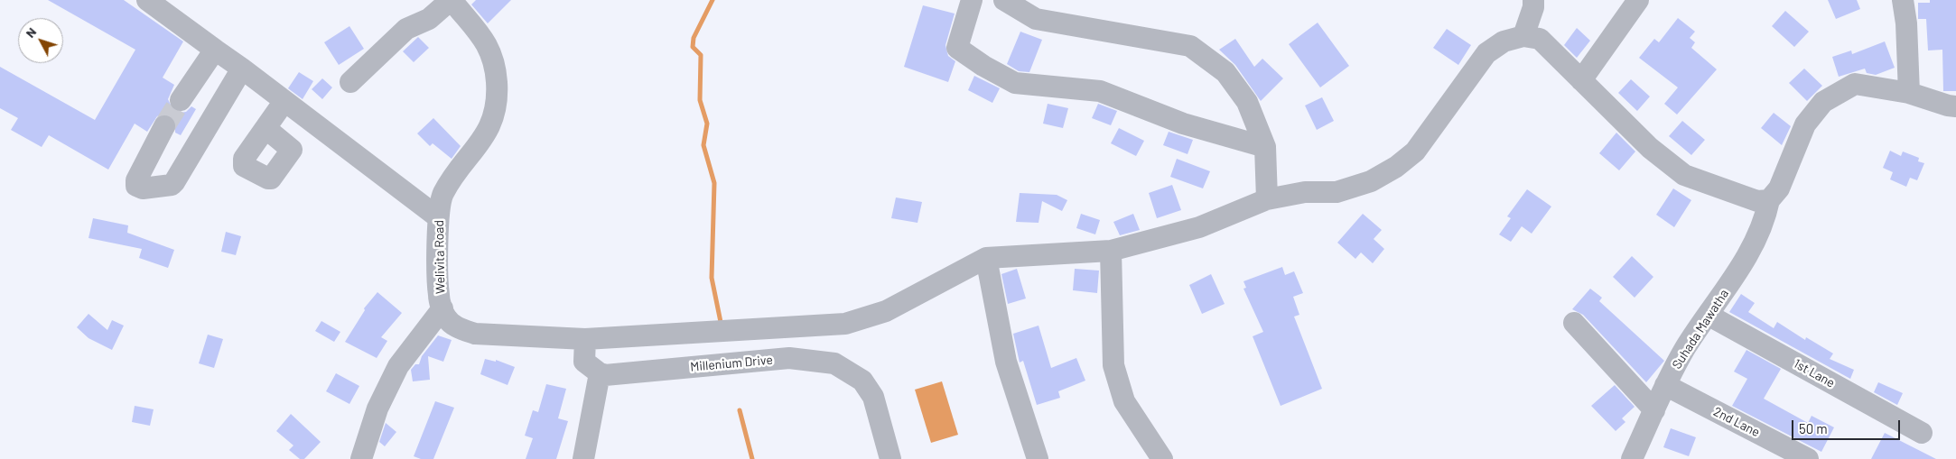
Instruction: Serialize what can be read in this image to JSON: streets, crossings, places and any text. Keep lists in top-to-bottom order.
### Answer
{
  "streets": {
    "street": [
      "Welivita Road",
      "Suhada Mawatha",
      "Millenium Drive",
      "1st Lane",
      "2nd Lane"
    ]
  },
  "crossings": [
    ["Suhada Mawatha", "1st Lane"],
    ["Suhada Mawatha", "2nd Lane"]
  ],
  "scale_bar": "50 m",
  "north": "top left"
}
